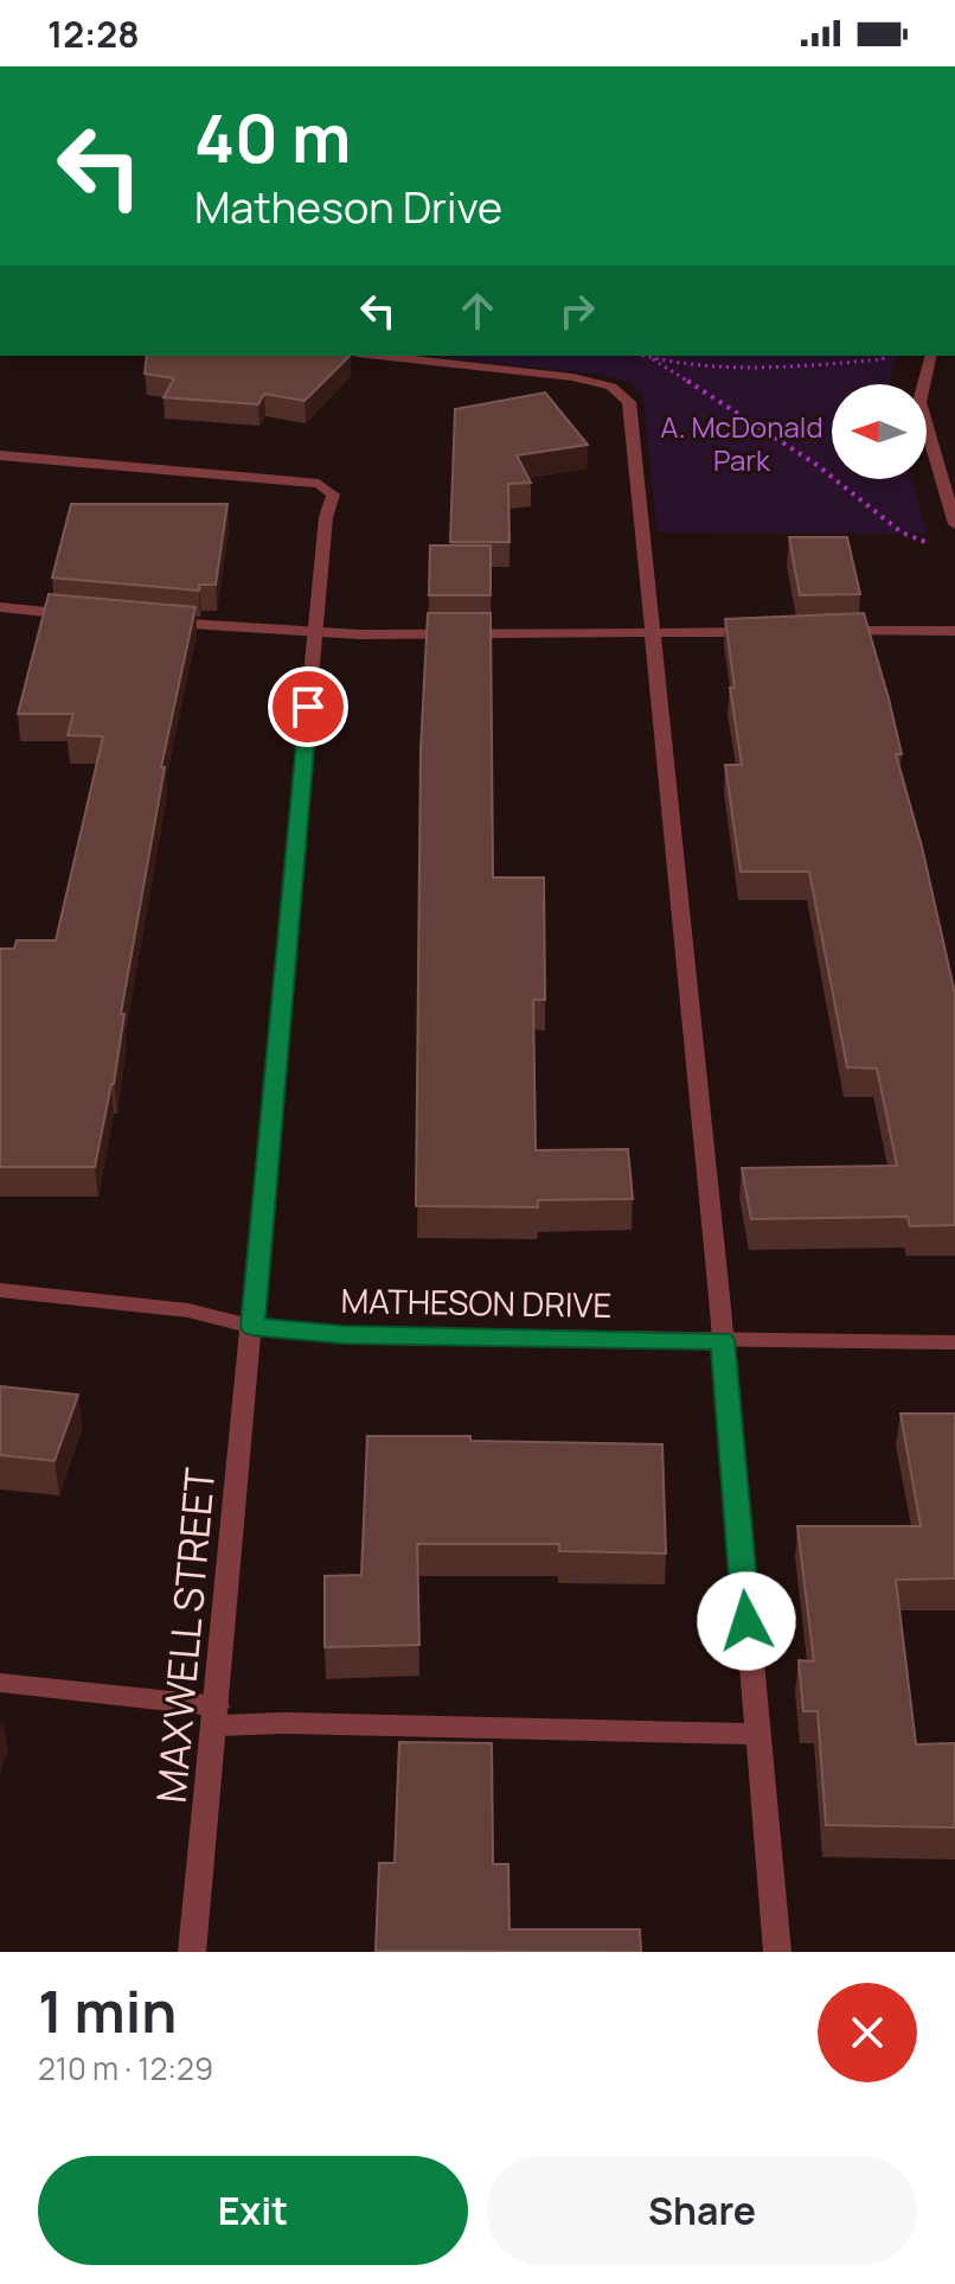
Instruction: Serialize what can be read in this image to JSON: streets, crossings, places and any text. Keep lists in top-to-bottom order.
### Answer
{
  "streets": {
    "street": ["MATHESON DRIVE", "MAXWELL STREET"]
  },
  "crossings": [
    ["MATHESON DRIVE", "MAXWELL STREET"]
  ],
  "parks": ["A. McDonald Park"],
  "north": "left",
  "page": {
    "status": "12:28",
    "turn": ["40 m", "Matheson Drive"],
    "heading": ["1 min", "210 m · 12:29"],
    "buttons": ["Exit", "Share"]
  }
}
